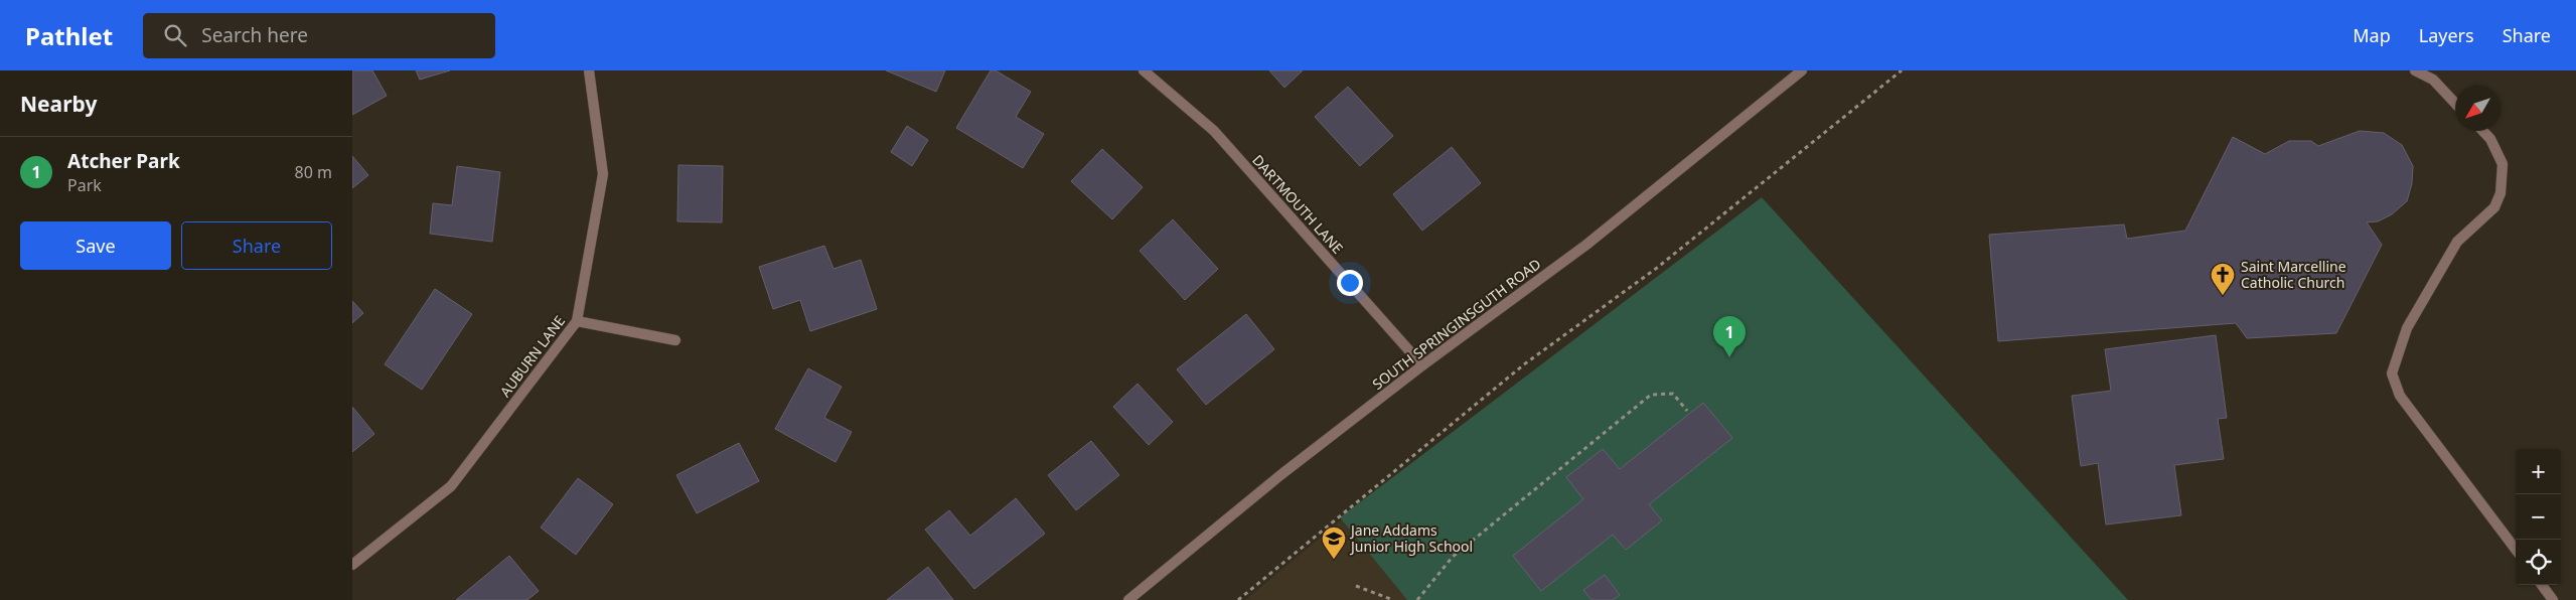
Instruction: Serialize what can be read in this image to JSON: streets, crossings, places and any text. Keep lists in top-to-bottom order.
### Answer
{
  "streets": {
    "street": ["DARTMOUTH LANE", "SOUTH SPRINGINSGUTH ROAD", "AUBURN LANE"]
  },
  "crossings": [
    ["DARTMOUTH LANE", "SOUTH SPRINGINSGUTH ROAD"]
  ],
  "places": {
    "church": ["Saint Marcelline Catholic Church"],
    "school or university": ["Jane Addams Junior High School"]
  },
  "north": "bottom left",
  "page": {
    "header": "Pathlet",
    "search": "Search here",
    "nav": ["Map", "Layers", "Share"],
    "heading": "Nearby",
    "list": [
      {
        "mark": "1",
        "name": "Atcher Park",
        "note": "Park",
        "value": "80 m"
      }
    ],
    "buttons": ["Save", "Share"],
    "pins": "1",
    "map_buttons": ["+", "−"]
  }
}
